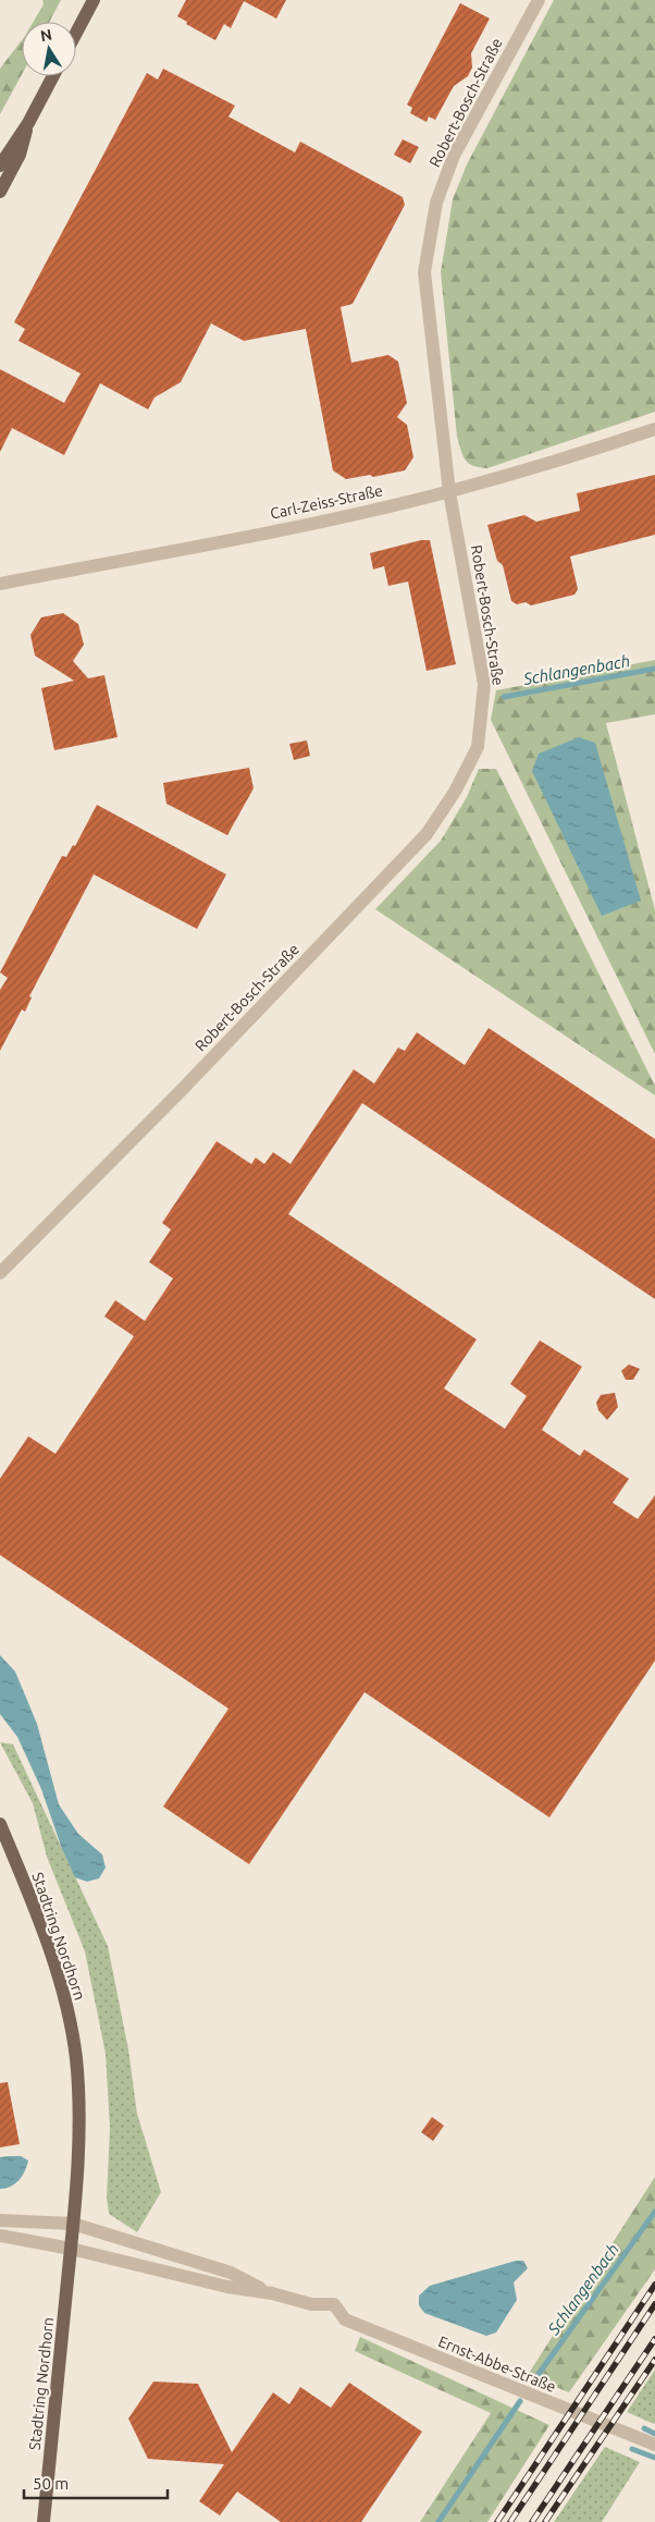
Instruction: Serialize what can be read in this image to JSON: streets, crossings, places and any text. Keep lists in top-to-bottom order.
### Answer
{
  "streets": {
    "main road": ["Stadtring Nordhorn"],
    "street": ["Robert-Bosch-Straße", "Carl-Zeiss-Straße", "Ernst-Abbe-Straße"]
  },
  "crossings": [
    ["Robert-Bosch-Straße", "Carl-Zeiss-Straße"]
  ],
  "water": ["Schlangenbach"],
  "scale_bar": "50 m",
  "north": "top"
}
